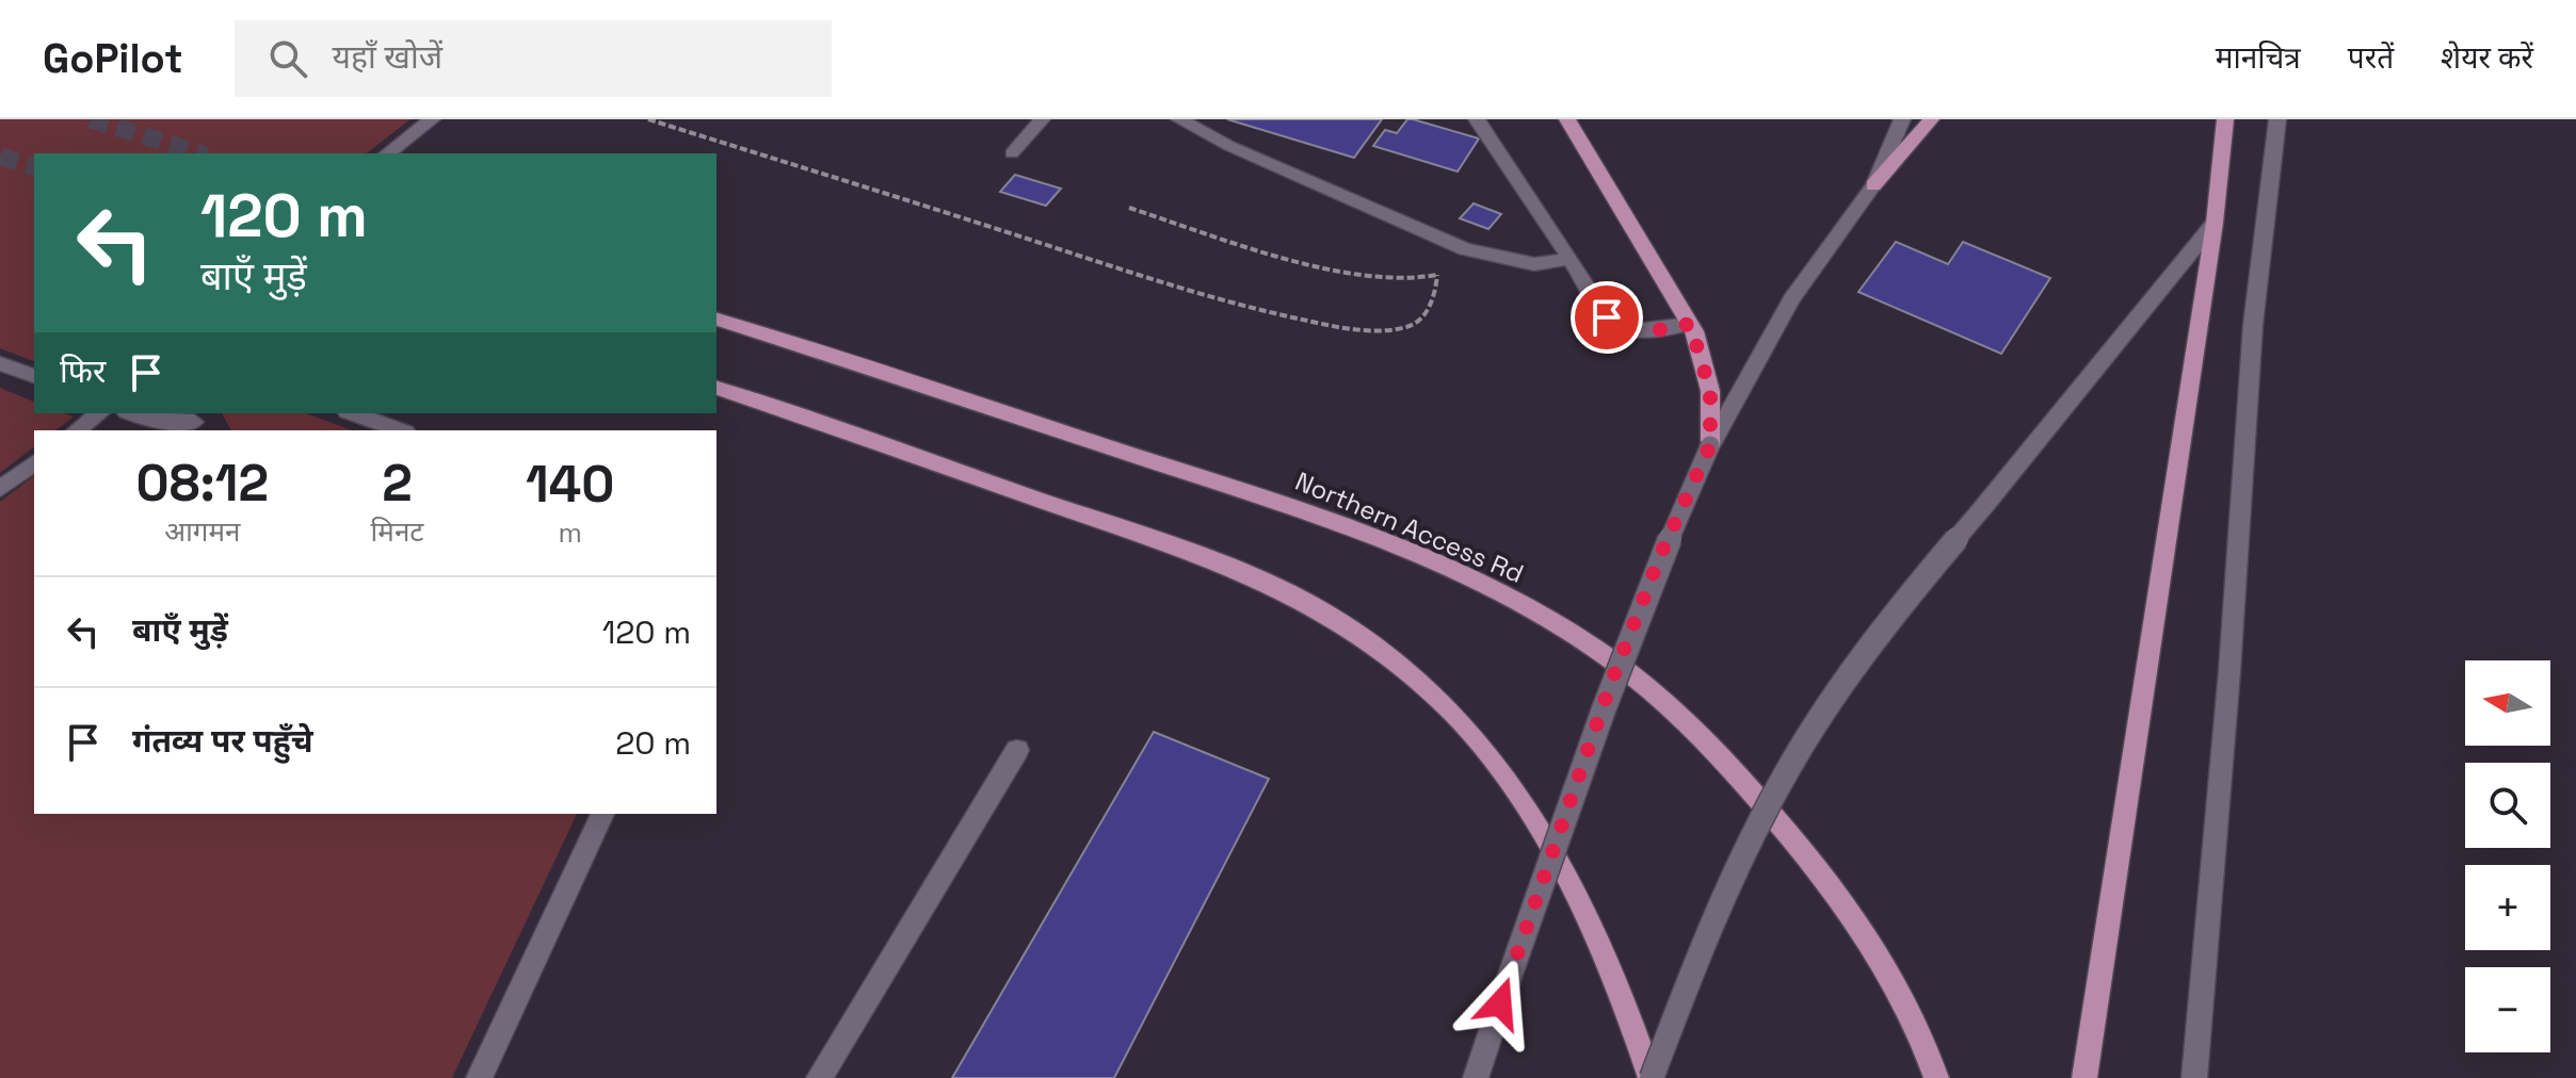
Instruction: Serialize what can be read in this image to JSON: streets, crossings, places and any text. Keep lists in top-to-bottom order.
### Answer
{
  "streets": {
    "main road": ["Northern Access Rd"]
  },
  "north": "left",
  "page": {
    "header": "GoPilot",
    "search": "यहाँ खोजें",
    "nav": ["मानचित्र", "परतें", "शेयर करें"],
    "turn": ["120 m", "बाएँ मुड़ें"],
    "then": "फिर",
    "eta": [
      "08:12",
      "आगमन",
      "2",
      "मिनट",
      "140",
      "m"
    ],
    "list": [
      {
        "name": "बाएँ मुड़ें",
        "value": "120 m"
      },
      {
        "name": "गंतव्य पर पहुँचे",
        "value": "20 m"
      }
    ],
    "map_buttons": ["+", "−"]
  }
}
